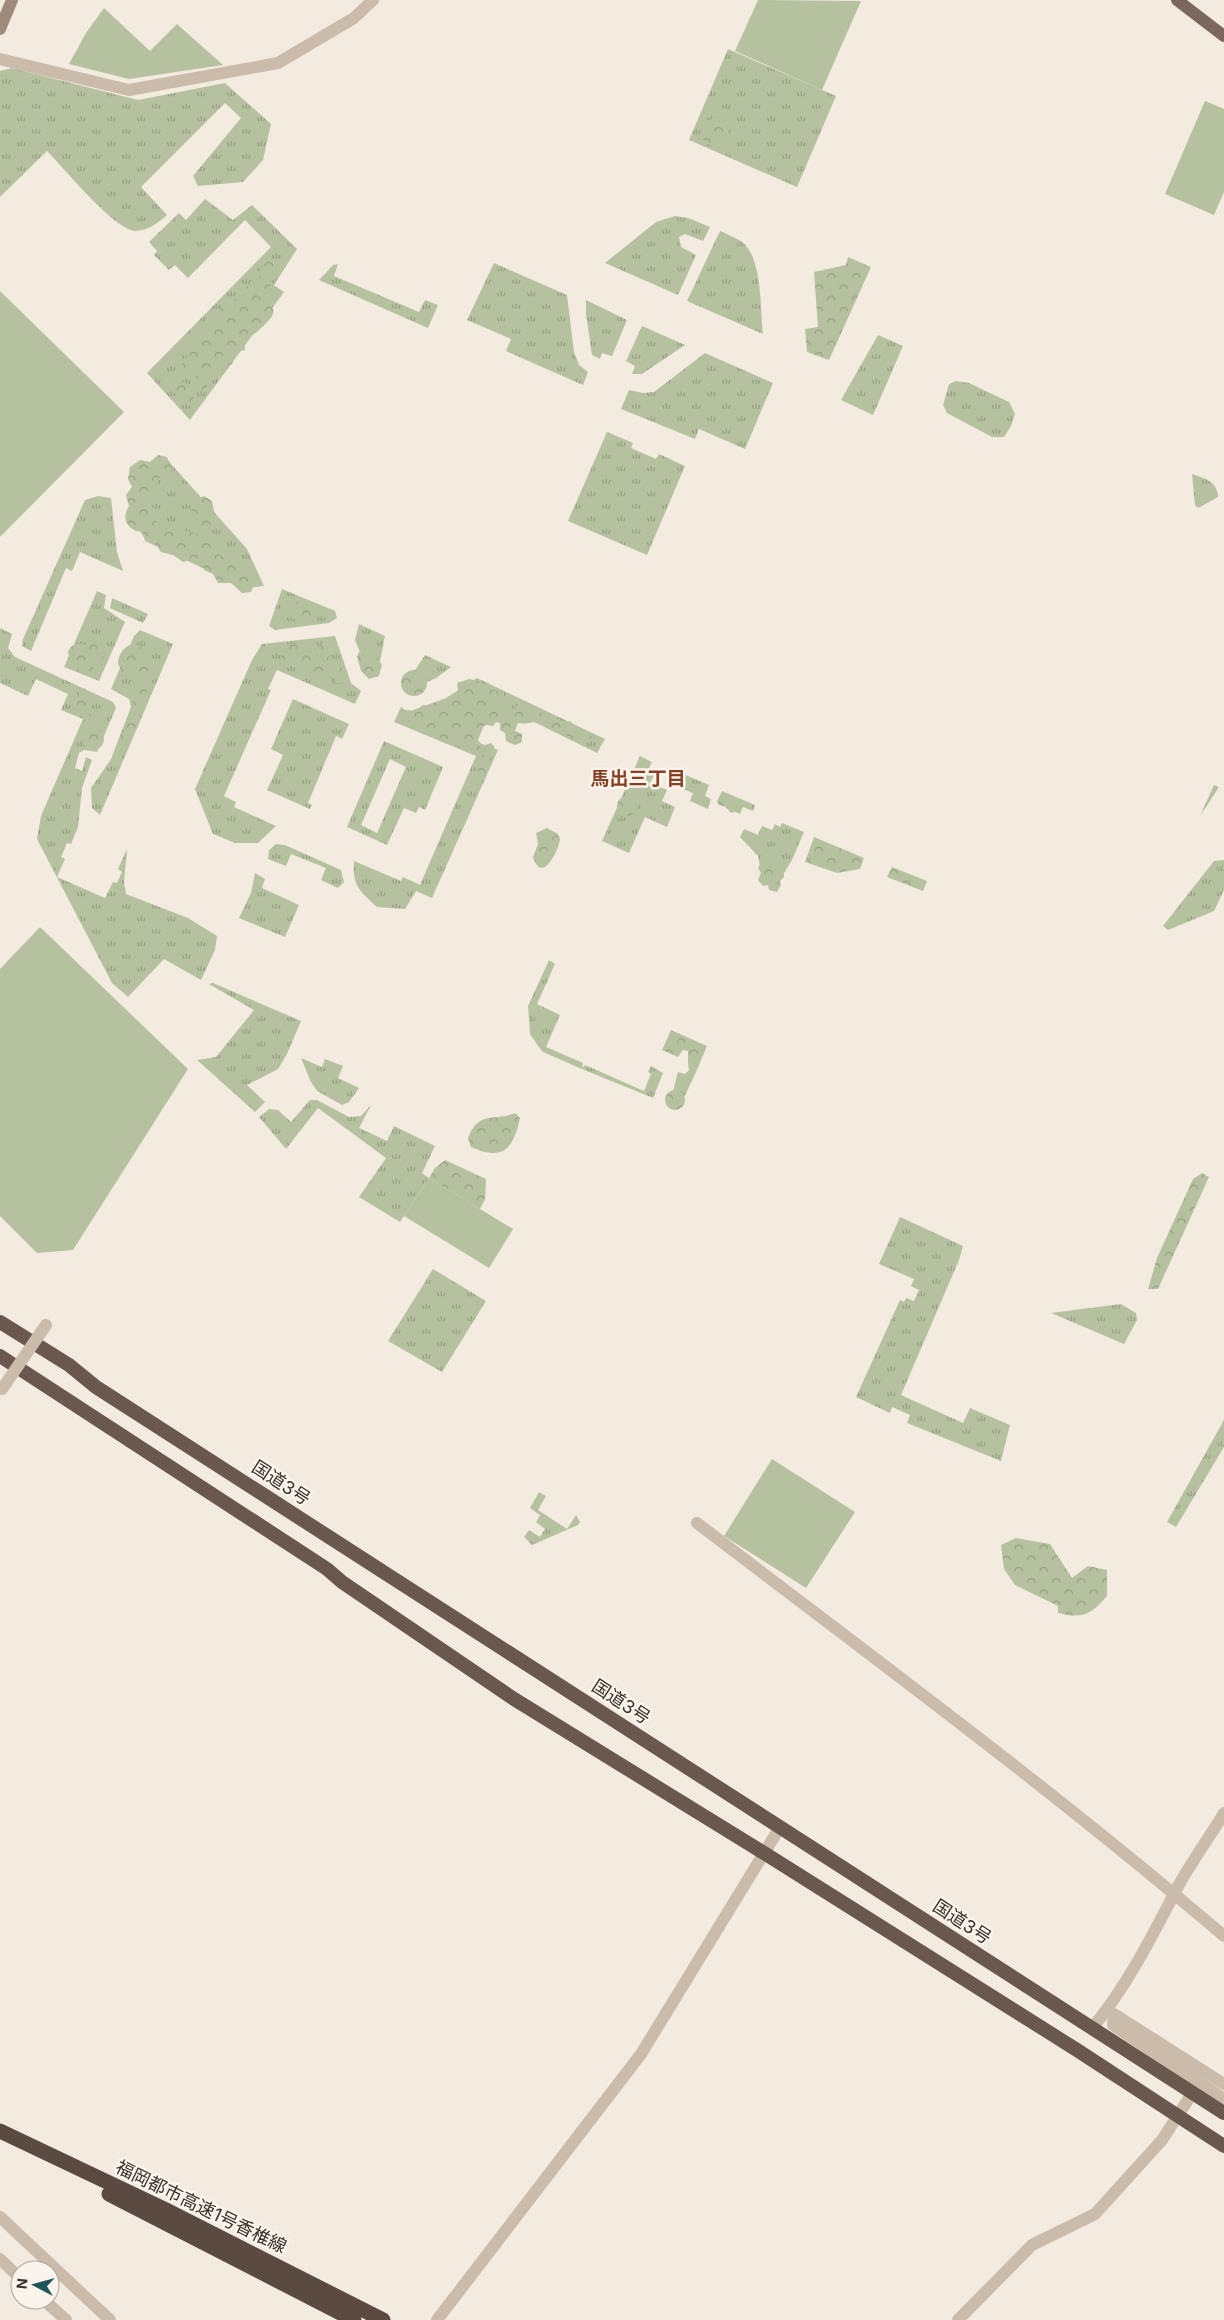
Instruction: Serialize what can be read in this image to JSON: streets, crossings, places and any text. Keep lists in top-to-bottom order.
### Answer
{
  "streets": {
    "highway": ["国道3号", "福岡都市高速1号香椎線"]
  },
  "districts": ["馬出三丁目"],
  "north": "left"
}
